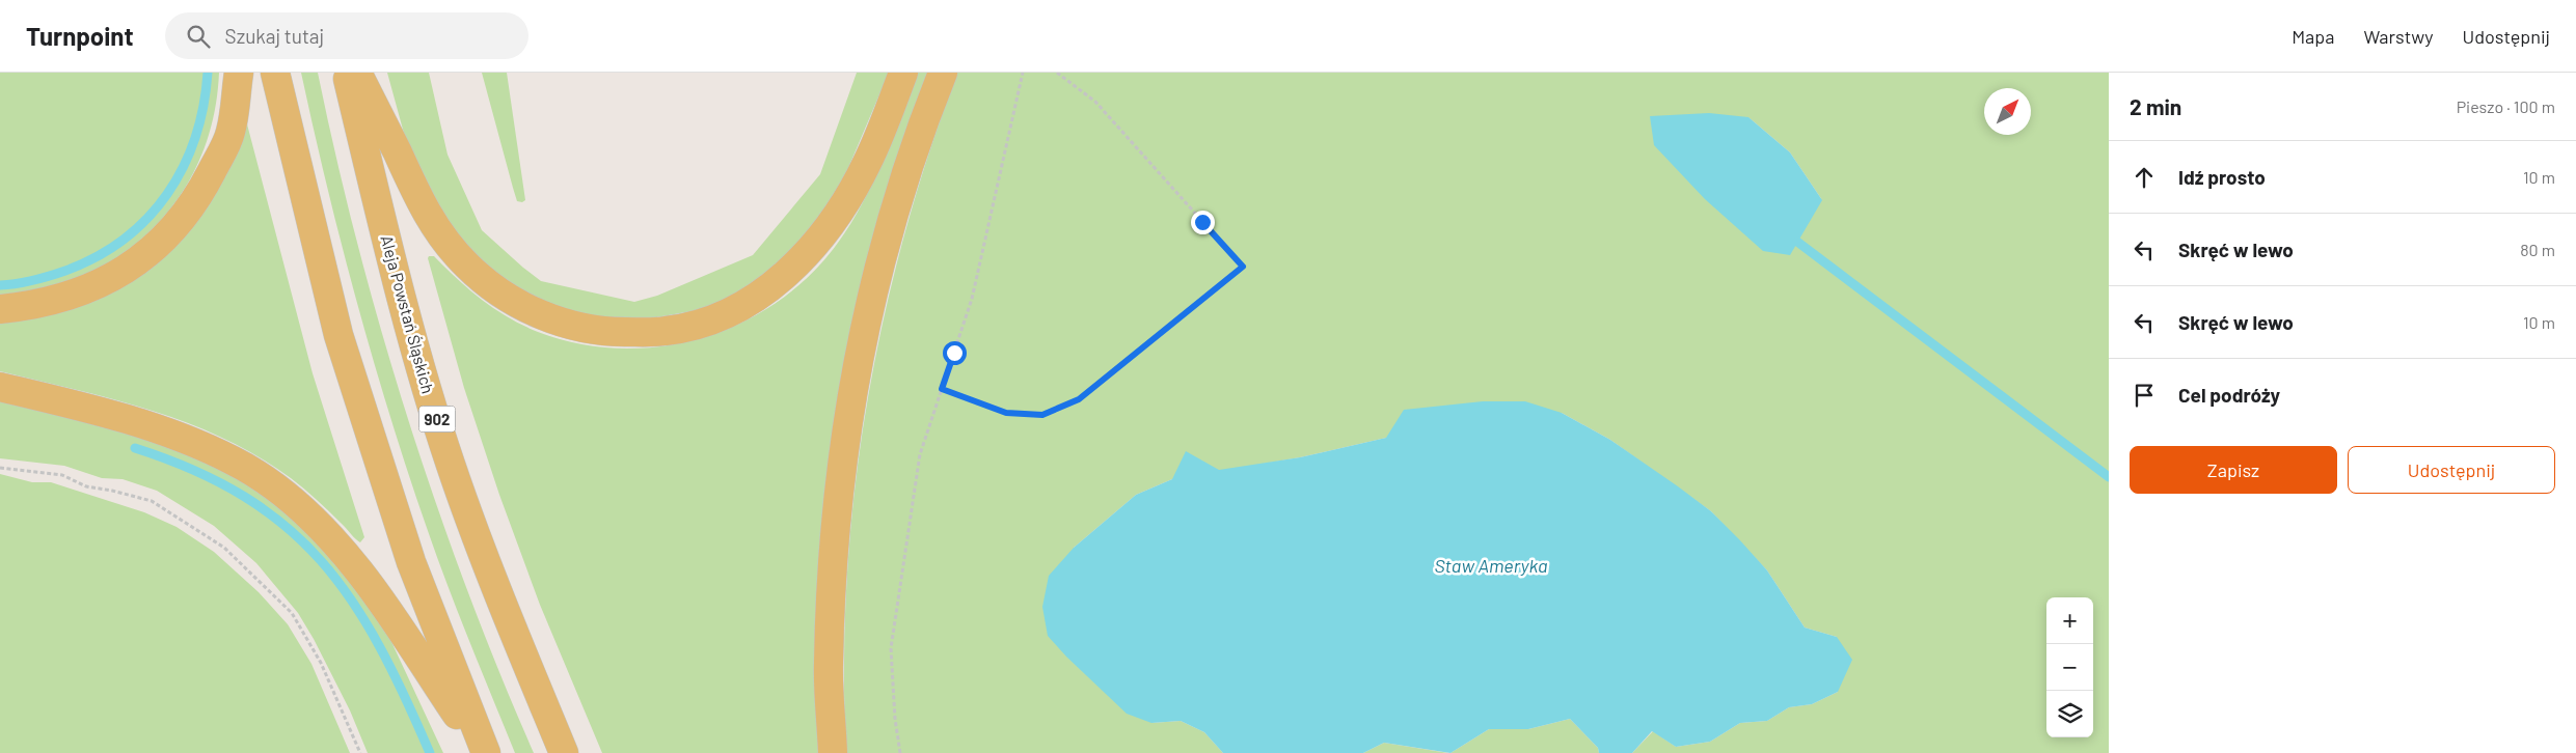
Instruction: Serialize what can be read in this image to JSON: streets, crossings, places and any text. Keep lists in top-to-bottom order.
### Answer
{
  "streets": {
    "main road": ["Aleja Powstań Śląskich", "902"]
  },
  "water": ["Staw Ameryka"],
  "north": "top right",
  "page": {
    "header": "Turnpoint",
    "search": "Szukaj tutaj",
    "nav": ["Mapa", "Warstwy", "Udostępnij"],
    "heading": ["2 min", "Pieszo · 100 m"],
    "list": [
      ["Idź prosto", "10 m"],
      ["Skręć w lewo", "80 m"],
      ["Skręć w lewo", "10 m"],
      "Cel podróży"
    ],
    "buttons": ["Zapisz", "Udostępnij"],
    "map_buttons": ["+", "−"]
  }
}
